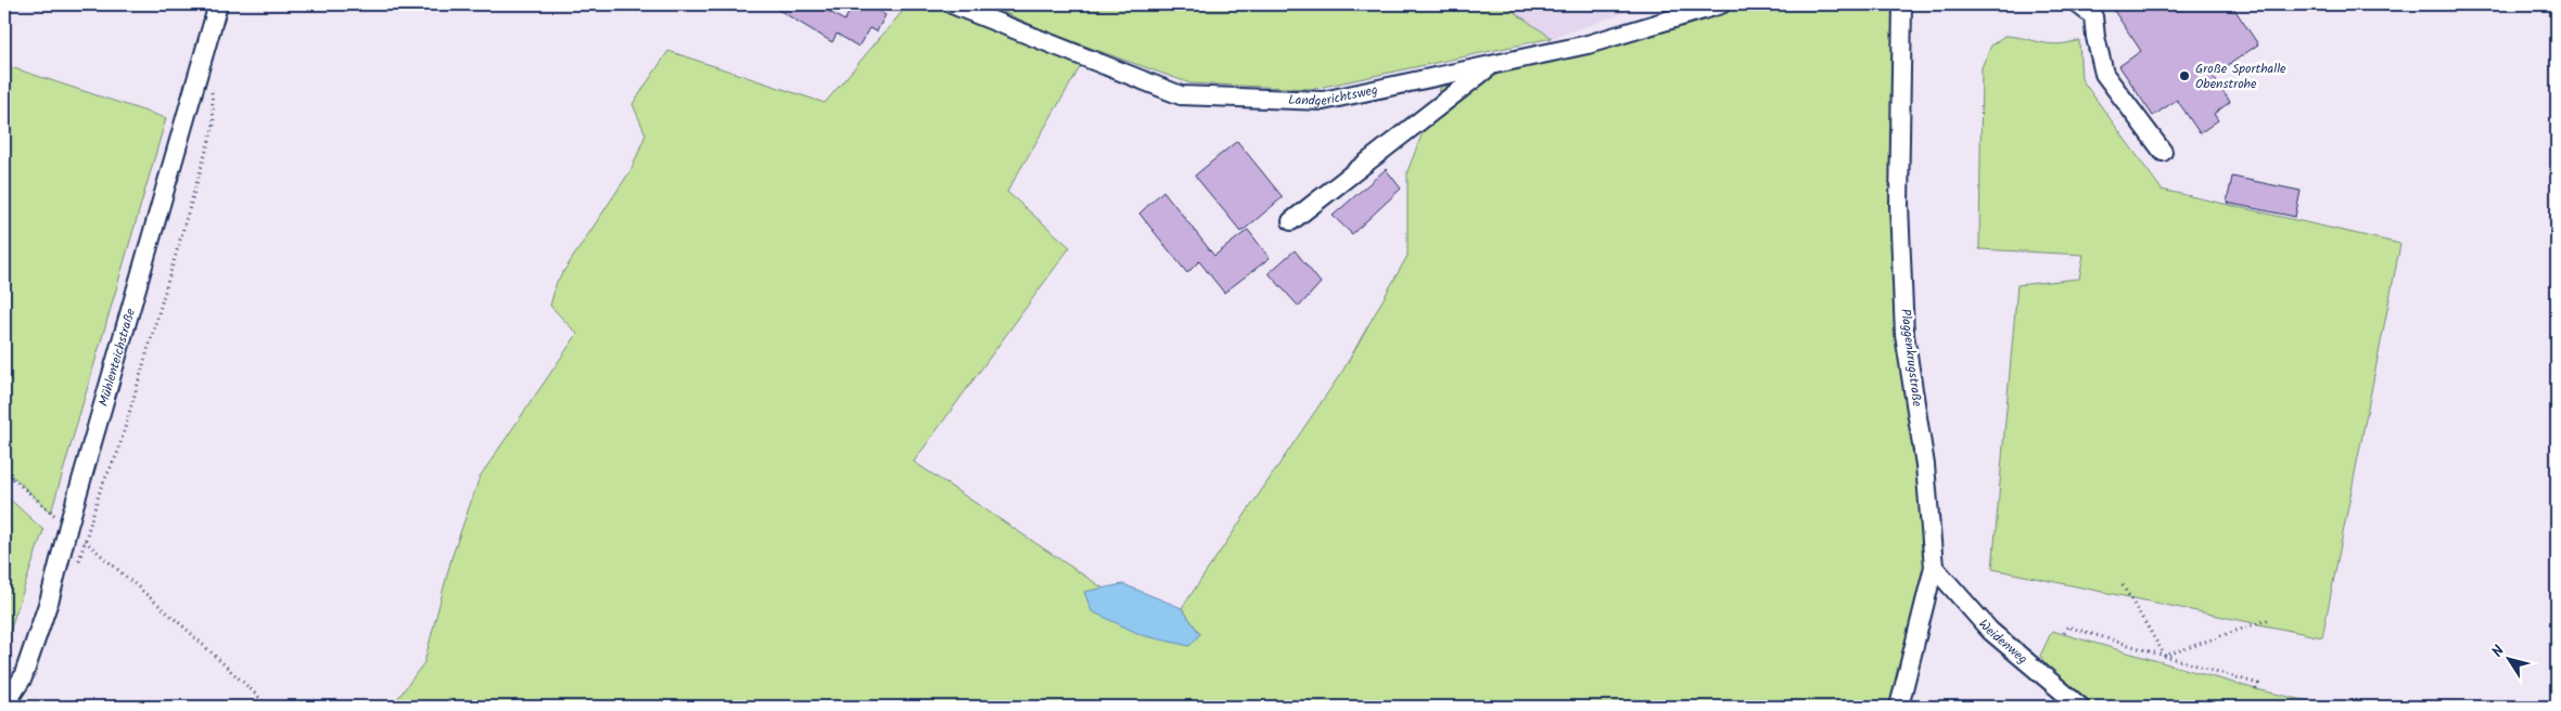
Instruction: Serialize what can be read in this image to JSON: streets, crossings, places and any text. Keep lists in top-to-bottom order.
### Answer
{
  "streets": {
    "street": [
      "Landgerichtsweg",
      "Mühlenteichstraße",
      "Plaggenkrugstraße",
      "Weidenweg"
    ]
  },
  "crossings": [
    ["Plaggenkrugstraße", "Weidenweg"]
  ],
  "places": ["Große Sporthalle Obenstrohe"],
  "north": "top left"
}
